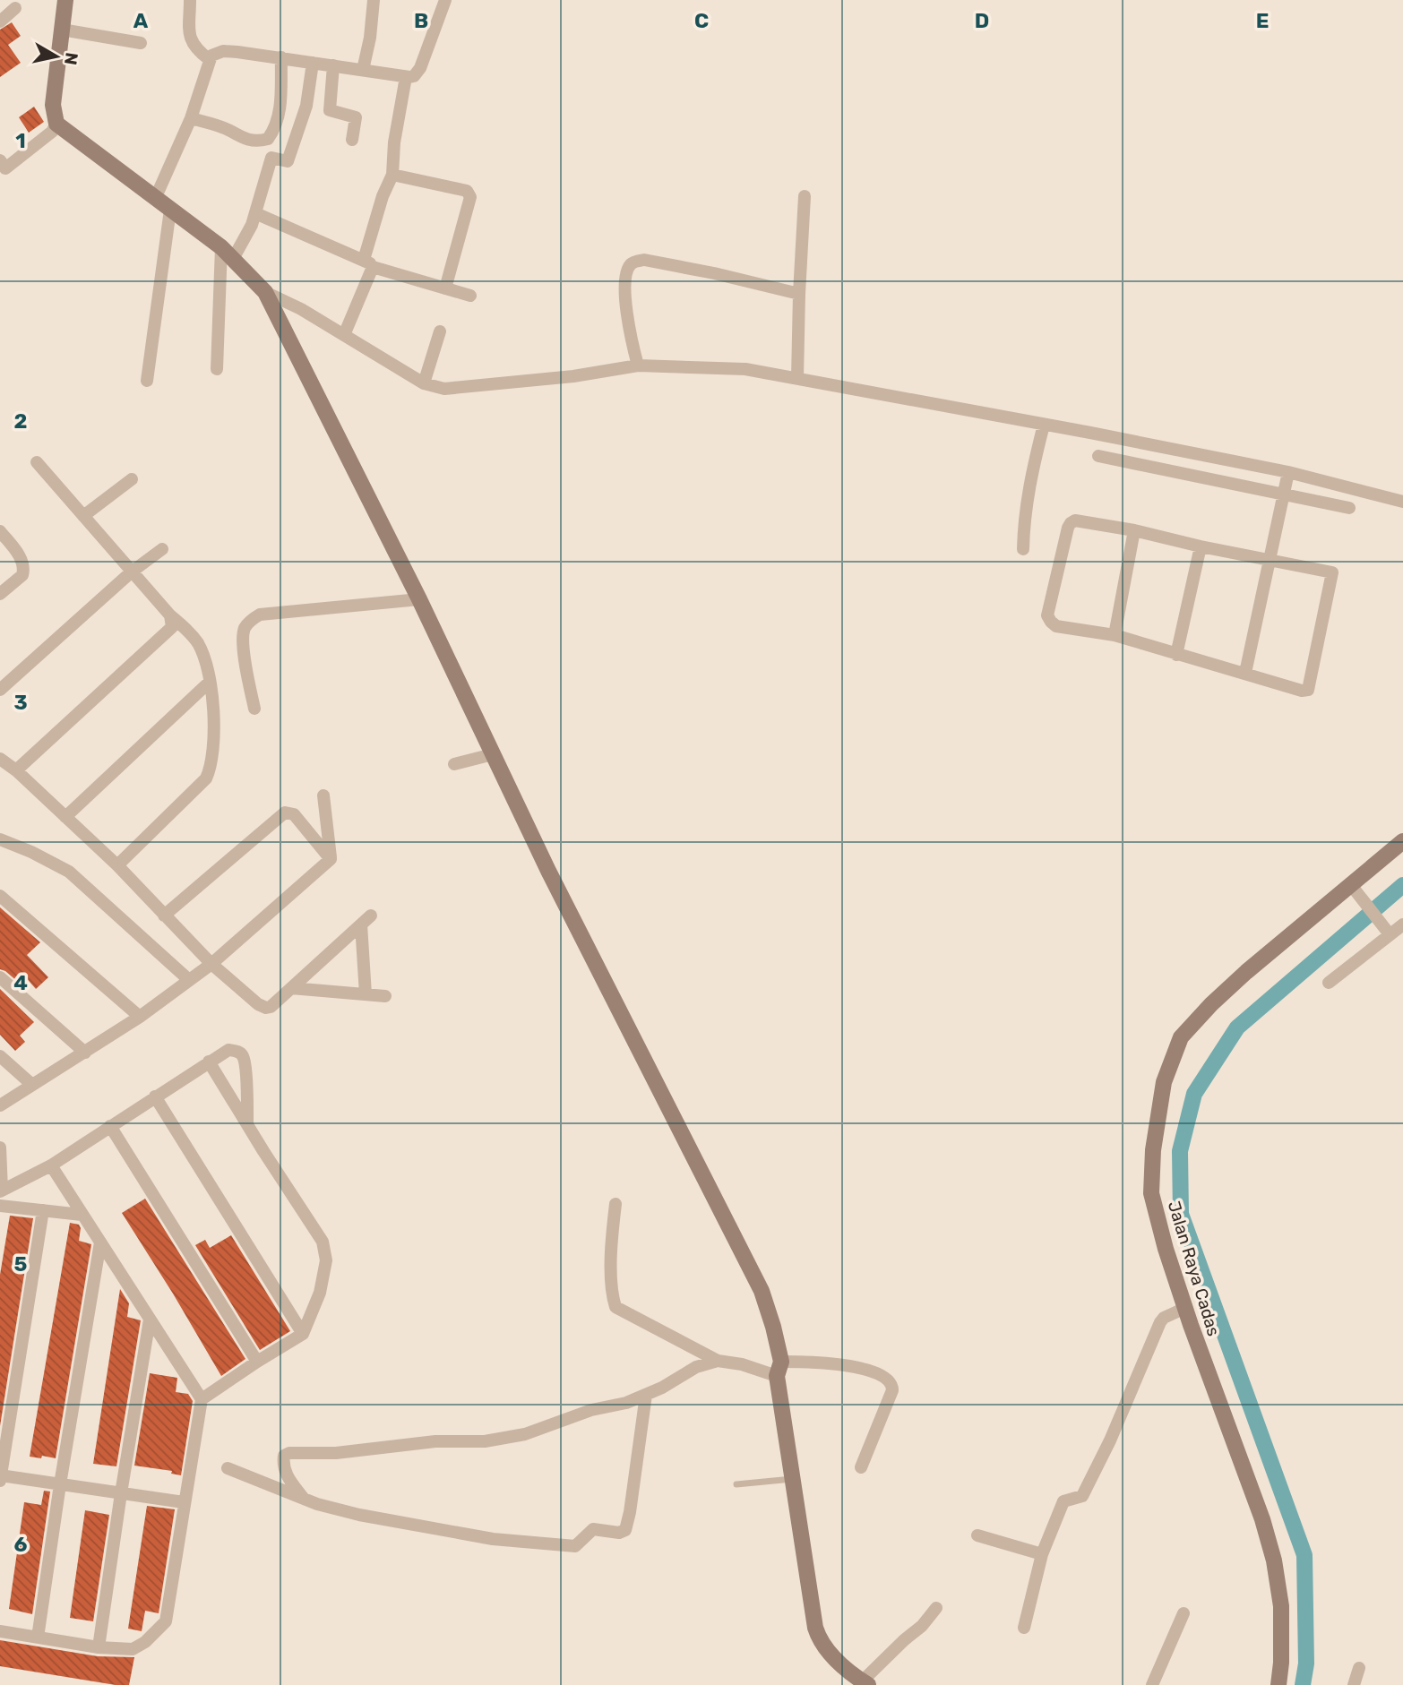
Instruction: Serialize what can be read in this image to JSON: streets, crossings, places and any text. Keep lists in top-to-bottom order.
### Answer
{
  "streets": {
    "street": ["Jalan Raya Cadas"]
  },
  "north": "right",
  "grid": {
    "columns": [
      "A",
      "B",
      "C",
      "D",
      "E"
    ],
    "rows": [
      "1",
      "2",
      "3",
      "4",
      "5",
      "6"
    ]
  }
}
